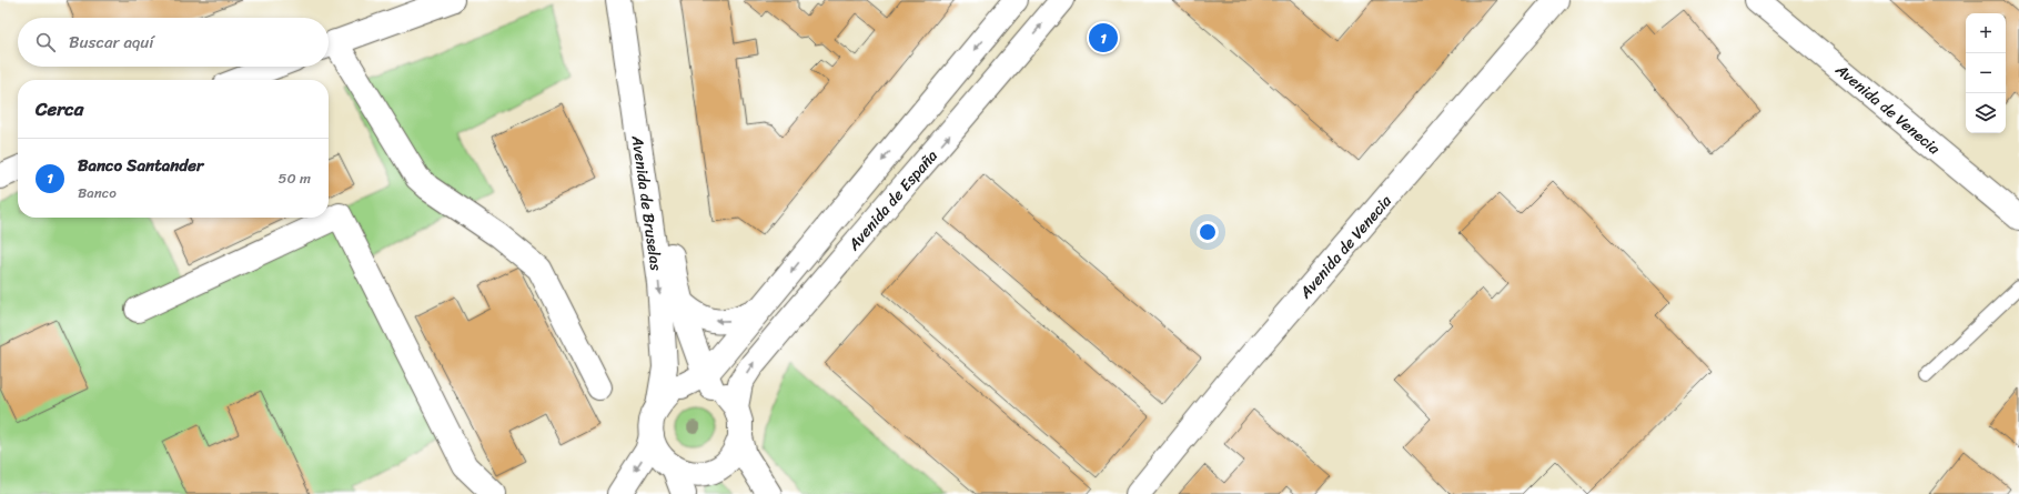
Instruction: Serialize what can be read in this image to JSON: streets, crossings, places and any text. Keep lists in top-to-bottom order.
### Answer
{
  "streets": {
    "main road": ["Avenida de Venecia", "Avenida de España", "Avenida de Bruselas"]
  },
  "crossings": [
    ["Avenida de España", "Avenida de Bruselas"]
  ],
  "page": {
    "map_buttons": ["+", "−"],
    "search": "Buscar aquí",
    "pins": "1",
    "heading": "Cerca",
    "list": [
      {
        "mark": "1",
        "name": "Banco Santander",
        "note": "Banco",
        "value": "50 m"
      }
    ]
  }
}
